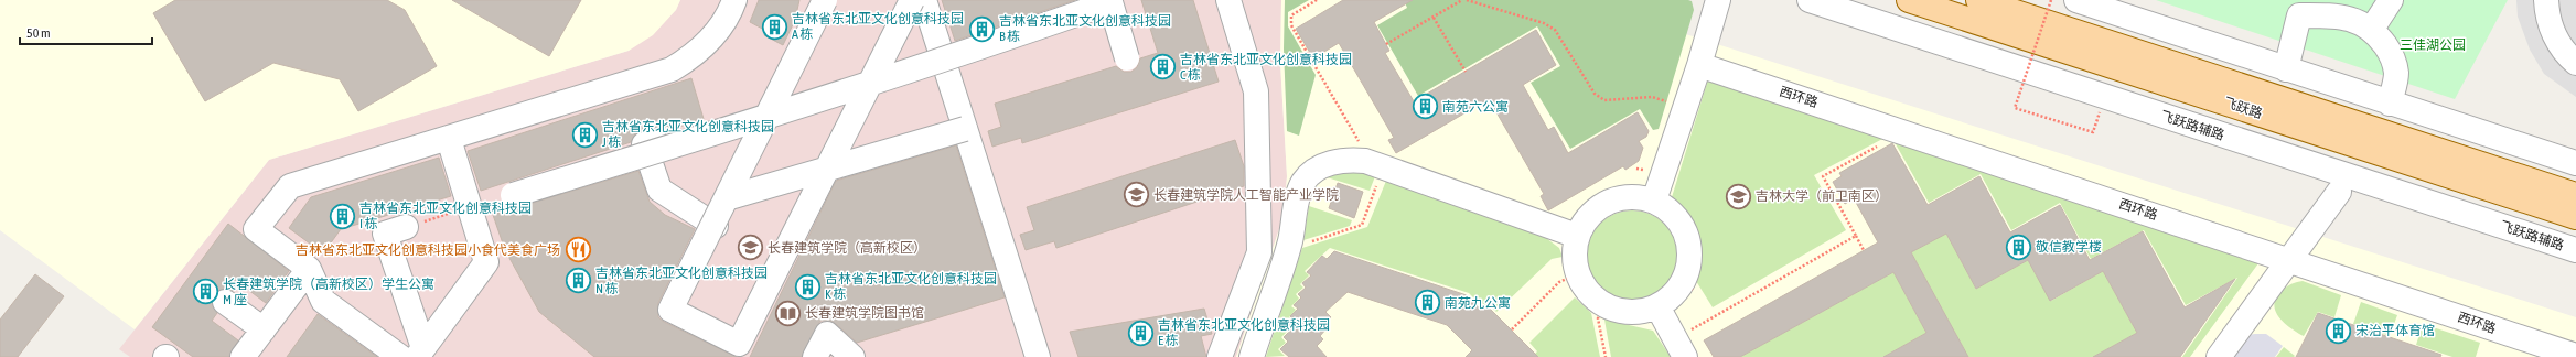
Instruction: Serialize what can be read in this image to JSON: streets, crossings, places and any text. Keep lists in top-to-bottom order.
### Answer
{
  "streets": {
    "main road": ["飞跃路"],
    "street": ["西环路", "飞跃路辅路"]
  },
  "parks": ["三佳湖公园"],
  "places": {
    "building": [
      "吉林省东北亚文化创意科技园 A 栋",
      "吉林省东北亚文化创意科技园 B 栋",
      "吉林省东北亚文化创意科技园 C 栋",
      "南苑六公寓",
      "吉林省东北亚文化创意科技园 J 栋",
      "吉林省东北亚文化创意科技园 I 栋",
      "敬信教学楼",
      "吉林省东北亚文化创意科技园 N 栋",
      "吉林省东北亚文化创意科技园 K 栋",
      "长春建筑学院（高新校区）学生公寓 M 座",
      "南苑九公寓",
      "宋治平体育馆",
      "吉林省东北亚文化创意科技园 E 栋"
    ],
    "school or university": ["长春建筑学院人工智能产业学院", "吉林大学（前卫南区）", "长春建筑学院（高新校区）"],
    "restaurant": ["吉林省东北亚文化创意科技园小食代美食广场"],
    "library": ["长春建筑学院图书馆"]
  },
  "scale_bar": "50 m"
}
